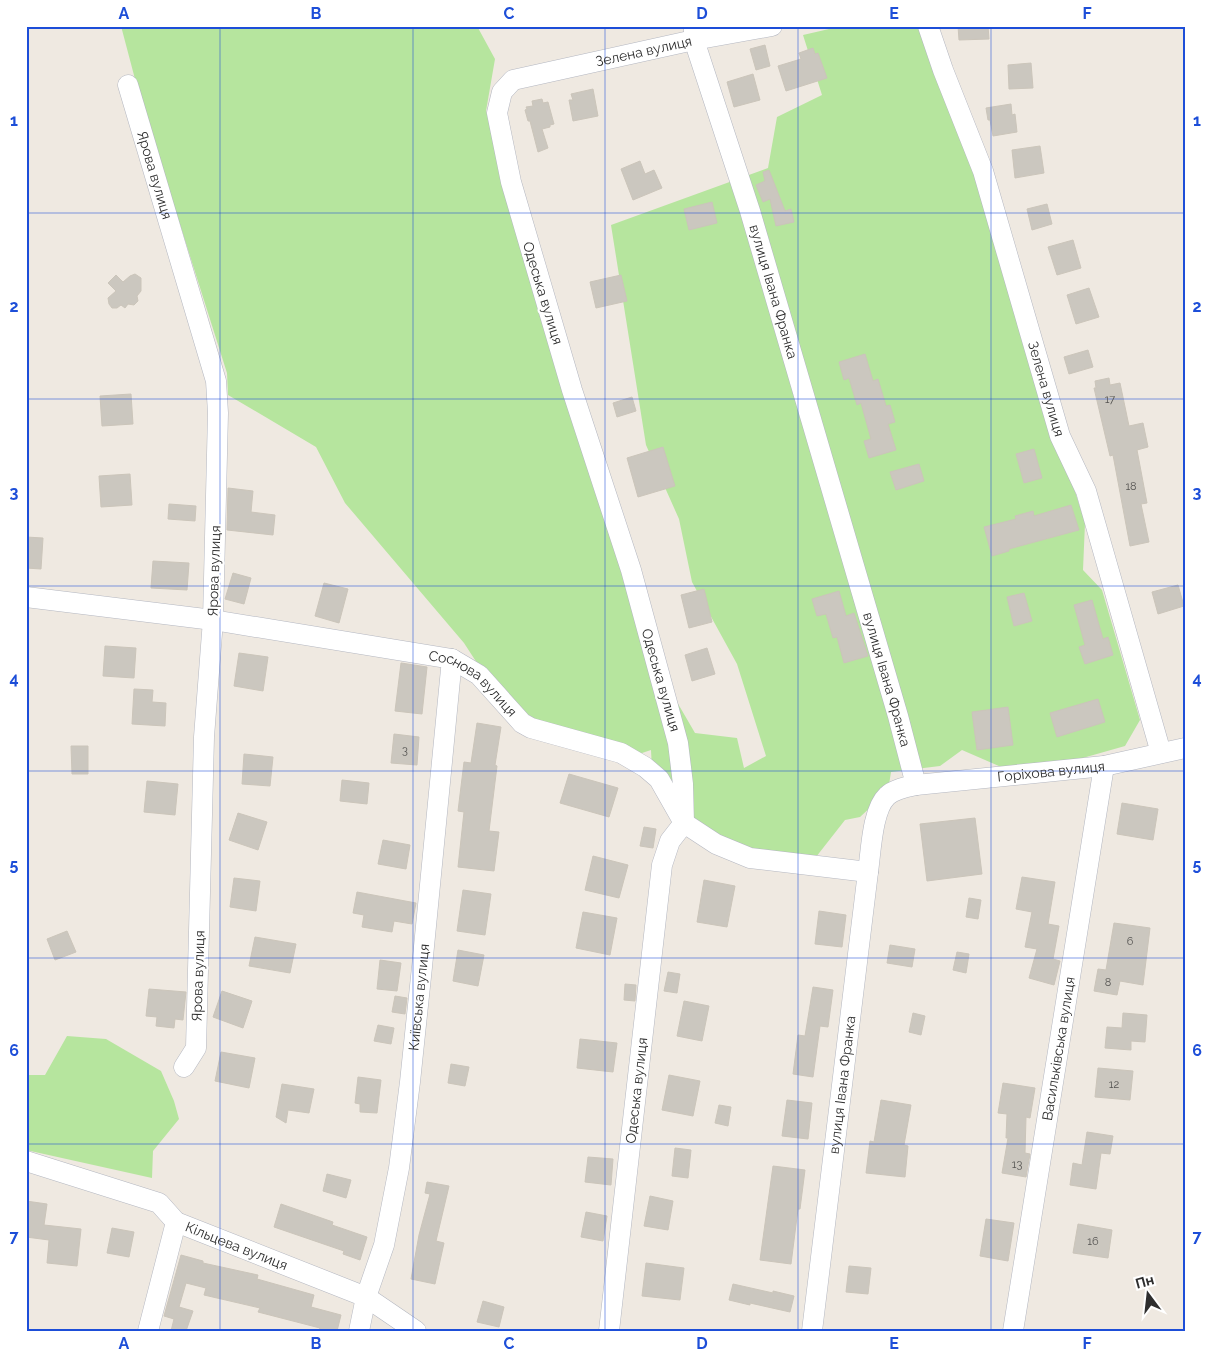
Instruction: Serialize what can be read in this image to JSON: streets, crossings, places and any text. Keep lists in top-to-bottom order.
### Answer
{
  "streets": {
    "street": [
      "Зелена вулиця",
      "Ярова вулиця",
      "вулиця Івана Франка",
      "Одеська вулиця",
      "Соснова вулиця",
      "Горіхова вулиця",
      "Київська вулиця",
      "Васильківська вулиця",
      "Кільцева вулиця"
    ]
  },
  "crossings": [
    ["Зелена вулиця", "вулиця Івана Франка"],
    ["Зелена вулиця", "Одеська вулиця"],
    ["Зелена вулиця", "Горіхова вулиця"],
    ["Ярова вулиця", "Соснова вулиця"],
    ["вулиця Івана Франка", "Соснова вулиця"],
    ["вулиця Івана Франка", "Горіхова вулиця"],
    ["Одеська вулиця", "Соснова вулиця"],
    ["Соснова вулиця", "Київська вулиця"],
    ["Горіхова вулиця", "Васильківська вулиця"],
    ["Київська вулиця", "Кільцева вулиця"]
  ],
  "house_numbers": [
    "17",
    "18",
    "3",
    "6",
    "8",
    "12",
    "13",
    "16"
  ],
  "north": "top",
  "grid": {
    "columns": [
      "A",
      "B",
      "C",
      "D",
      "E",
      "F"
    ],
    "rows": [
      "1",
      "2",
      "3",
      "4",
      "5",
      "6",
      "7"
    ]
  }
}
